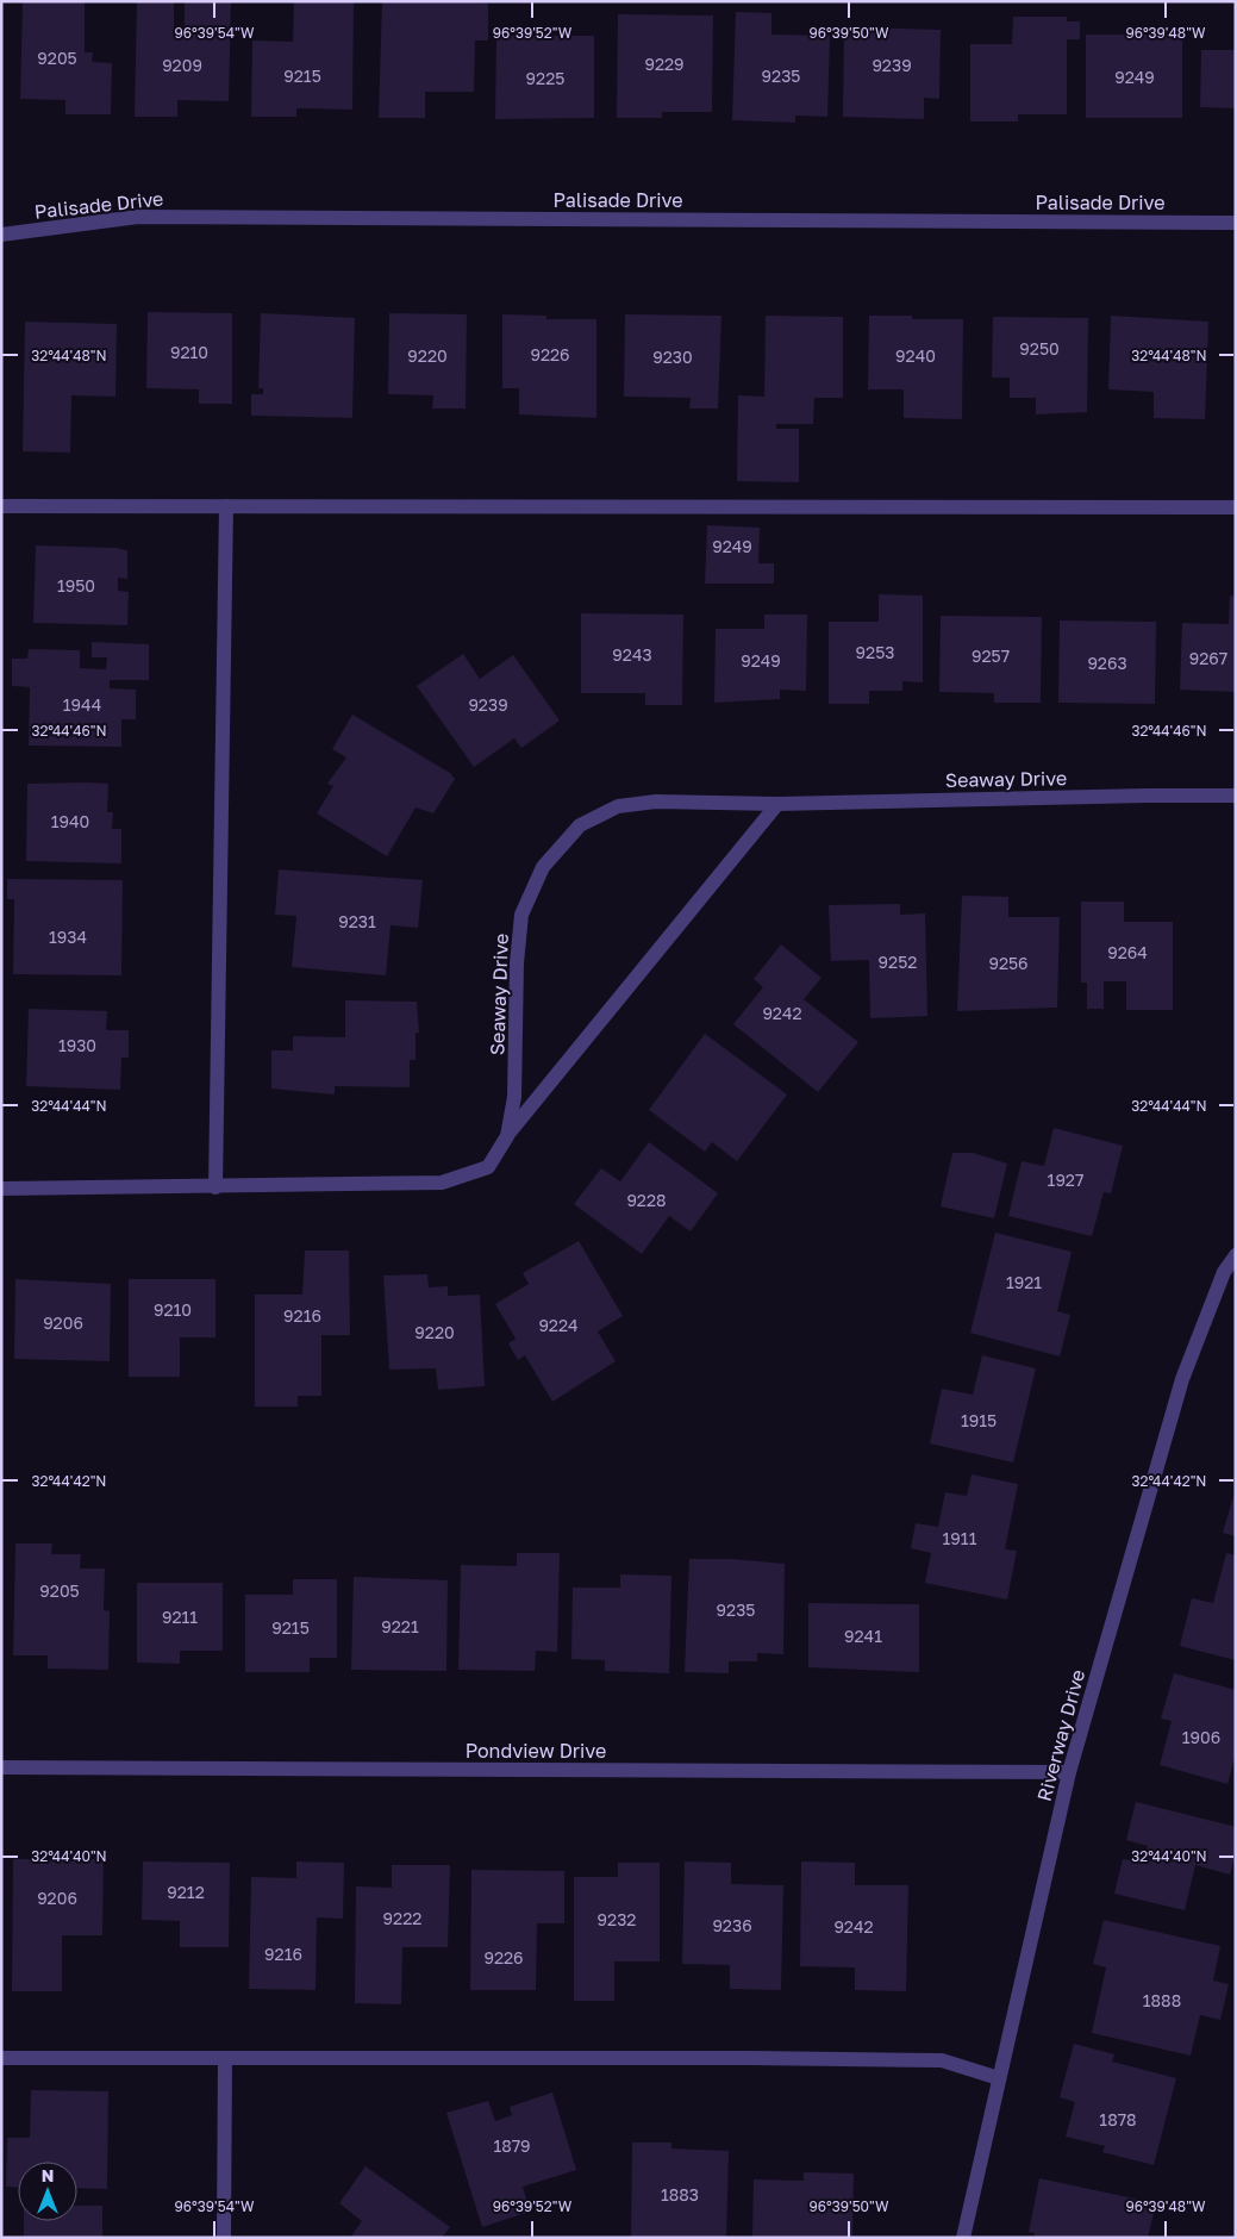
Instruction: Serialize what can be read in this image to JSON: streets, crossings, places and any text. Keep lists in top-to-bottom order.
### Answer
{
  "streets": {
    "street": [
      "Palisade Drive",
      "Seaway Drive",
      "Riverway Drive",
      "Pondview Drive"
    ]
  },
  "crossings": [
    ["Riverway Drive", "Pondview Drive"]
  ],
  "house_numbers": [
    "9205",
    "9229",
    "9209",
    "9239",
    "9215",
    "9235",
    "9249",
    "9225",
    "9250",
    "9210",
    "9226",
    "9220",
    "9240",
    "9230",
    "9249",
    "1950",
    "9253",
    "9243",
    "9257",
    "9267",
    "9249",
    "9263",
    "1944",
    "9239",
    "1940",
    "9231",
    "1934",
    "9264",
    "9252",
    "9256",
    "9242",
    "1930",
    "1927",
    "9228",
    "1921",
    "9210",
    "9216",
    "9206",
    "9224",
    "9220",
    "1915",
    "1911",
    "9205",
    "9235",
    "9211",
    "9221",
    "9215",
    "9241",
    "1906",
    "9212",
    "9206",
    "9222",
    "9232",
    "9236",
    "9242",
    "9216",
    "9226",
    "1888",
    "1878",
    "1879",
    "1883"
  ],
  "north": "top",
  "coordinates": [
    "96°39'54\"W",
    "96°39'52\"W",
    "96°39'50\"W",
    "96°39'48\"W",
    "32°44'48\"N",
    "32°44'46\"N",
    "32°44'44\"N",
    "32°44'42\"N",
    "32°44'40\"N"
  ]
}
